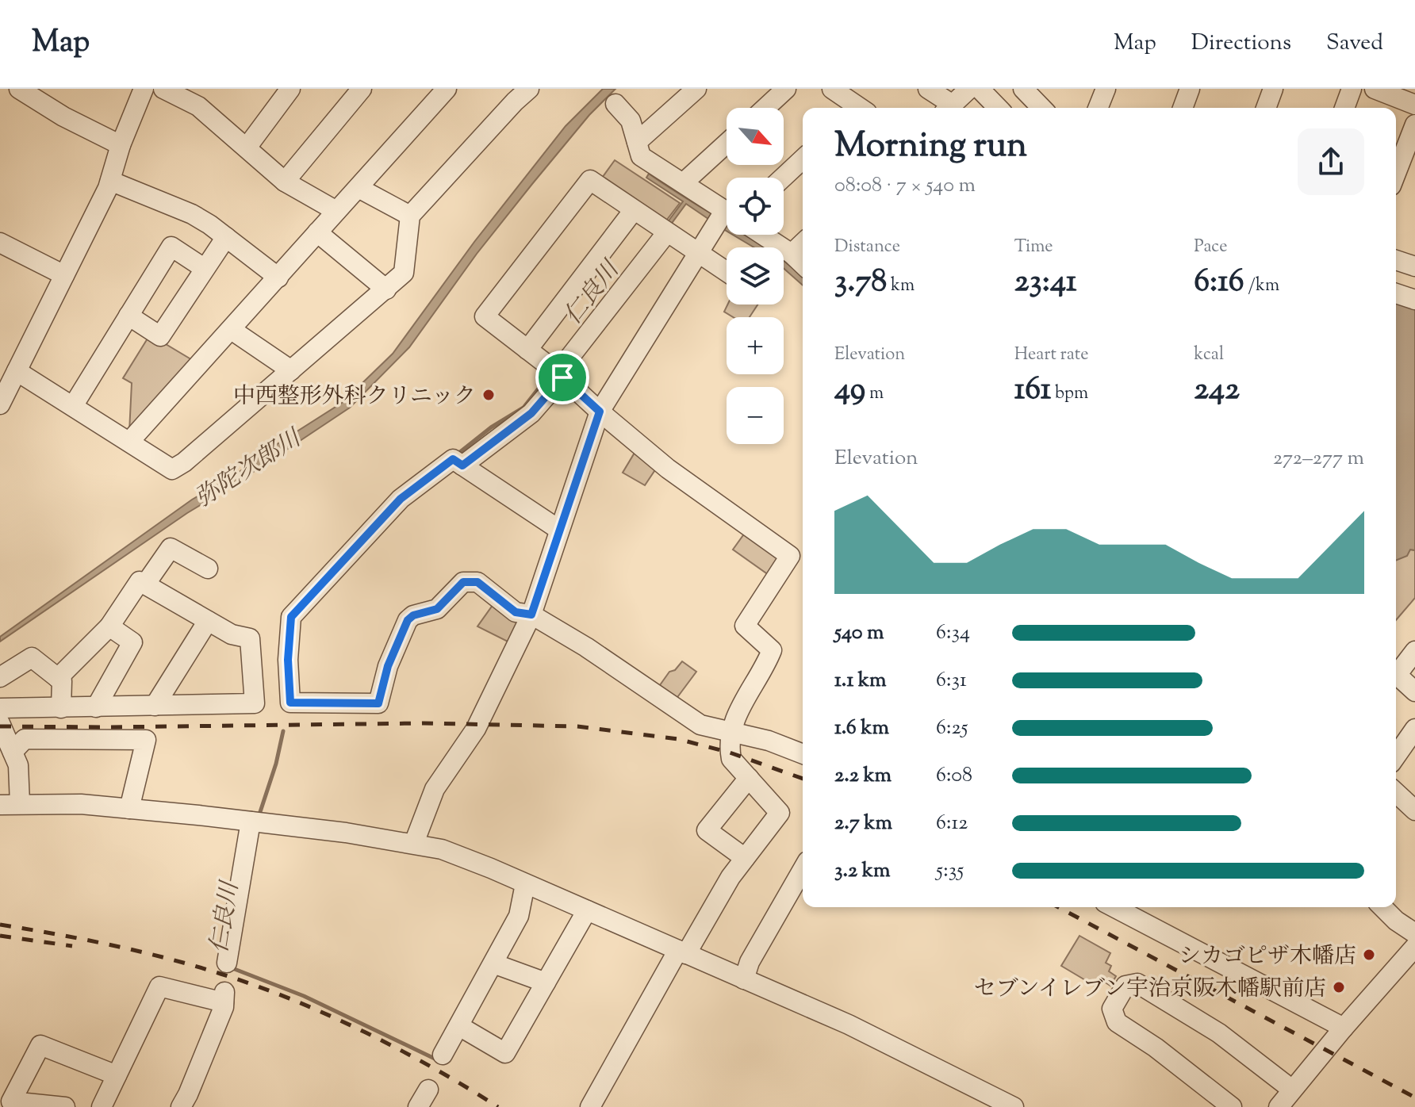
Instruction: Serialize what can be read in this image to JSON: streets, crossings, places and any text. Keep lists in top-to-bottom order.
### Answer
{
  "water": ["仁良川", "弥陀次郎川"],
  "places": ["中西整形外科クリニック", "シカゴピザ木幡店", "セブンイレブン宇治京阪木幡駅前店"],
  "north": "bottom right",
  "page": {
    "header": "Map",
    "nav": ["Map", "Directions", "Saved"],
    "map_buttons": ["+", "−"],
    "heading": ["Morning run", "08:08 · 7 × 540 m"],
    "stats": [
      ["Distance", "3.78 km"],
      ["Time", "23:41"],
      ["Pace", "6:16 /km"],
      ["Elevation", "49 m"],
      ["Heart rate", "161 bpm"],
      ["kcal", "242"]
    ],
    "chart": ["Elevation", "272–277 m"],
    "list": [
      {
        "name": "540 m",
        "note": "6:34"
      },
      {
        "name": "1.1 km",
        "note": "6:31"
      },
      {
        "name": "1.6 km",
        "note": "6:25"
      },
      {
        "name": "2.2 km",
        "note": "6:08"
      },
      {
        "name": "2.7 km",
        "note": "6:12"
      },
      {
        "name": "3.2 km",
        "note": "5:35"
      }
    ]
  }
}
